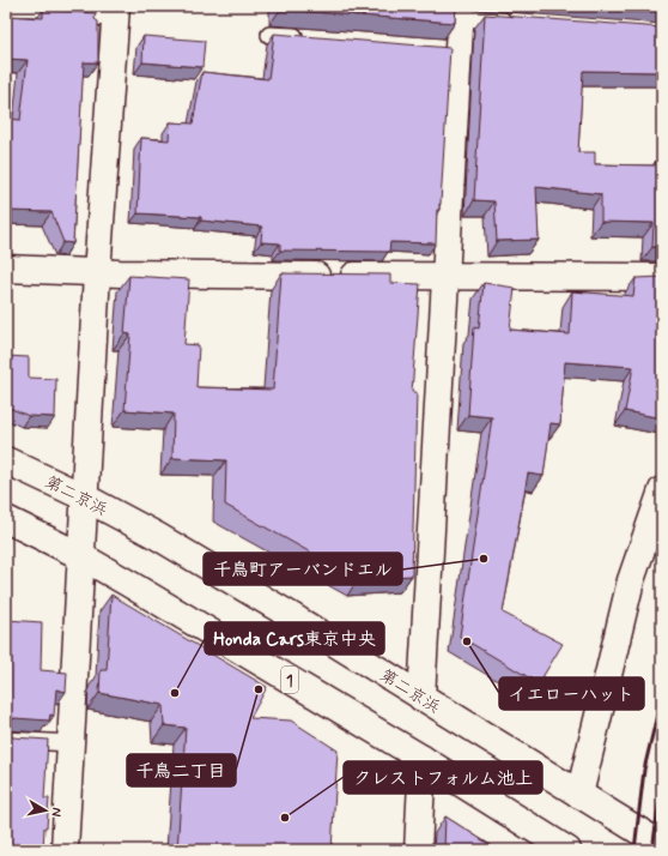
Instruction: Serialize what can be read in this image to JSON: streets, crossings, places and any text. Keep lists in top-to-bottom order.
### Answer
{
  "streets": {
    "main road": ["第二京浜", "1"]
  },
  "places": [
    "千鳥町アーバンドエル",
    "イエローハット",
    "千鳥二丁目",
    "Honda Cars東京中央",
    "クレストフォルム池上"
  ],
  "north": "right"
}
